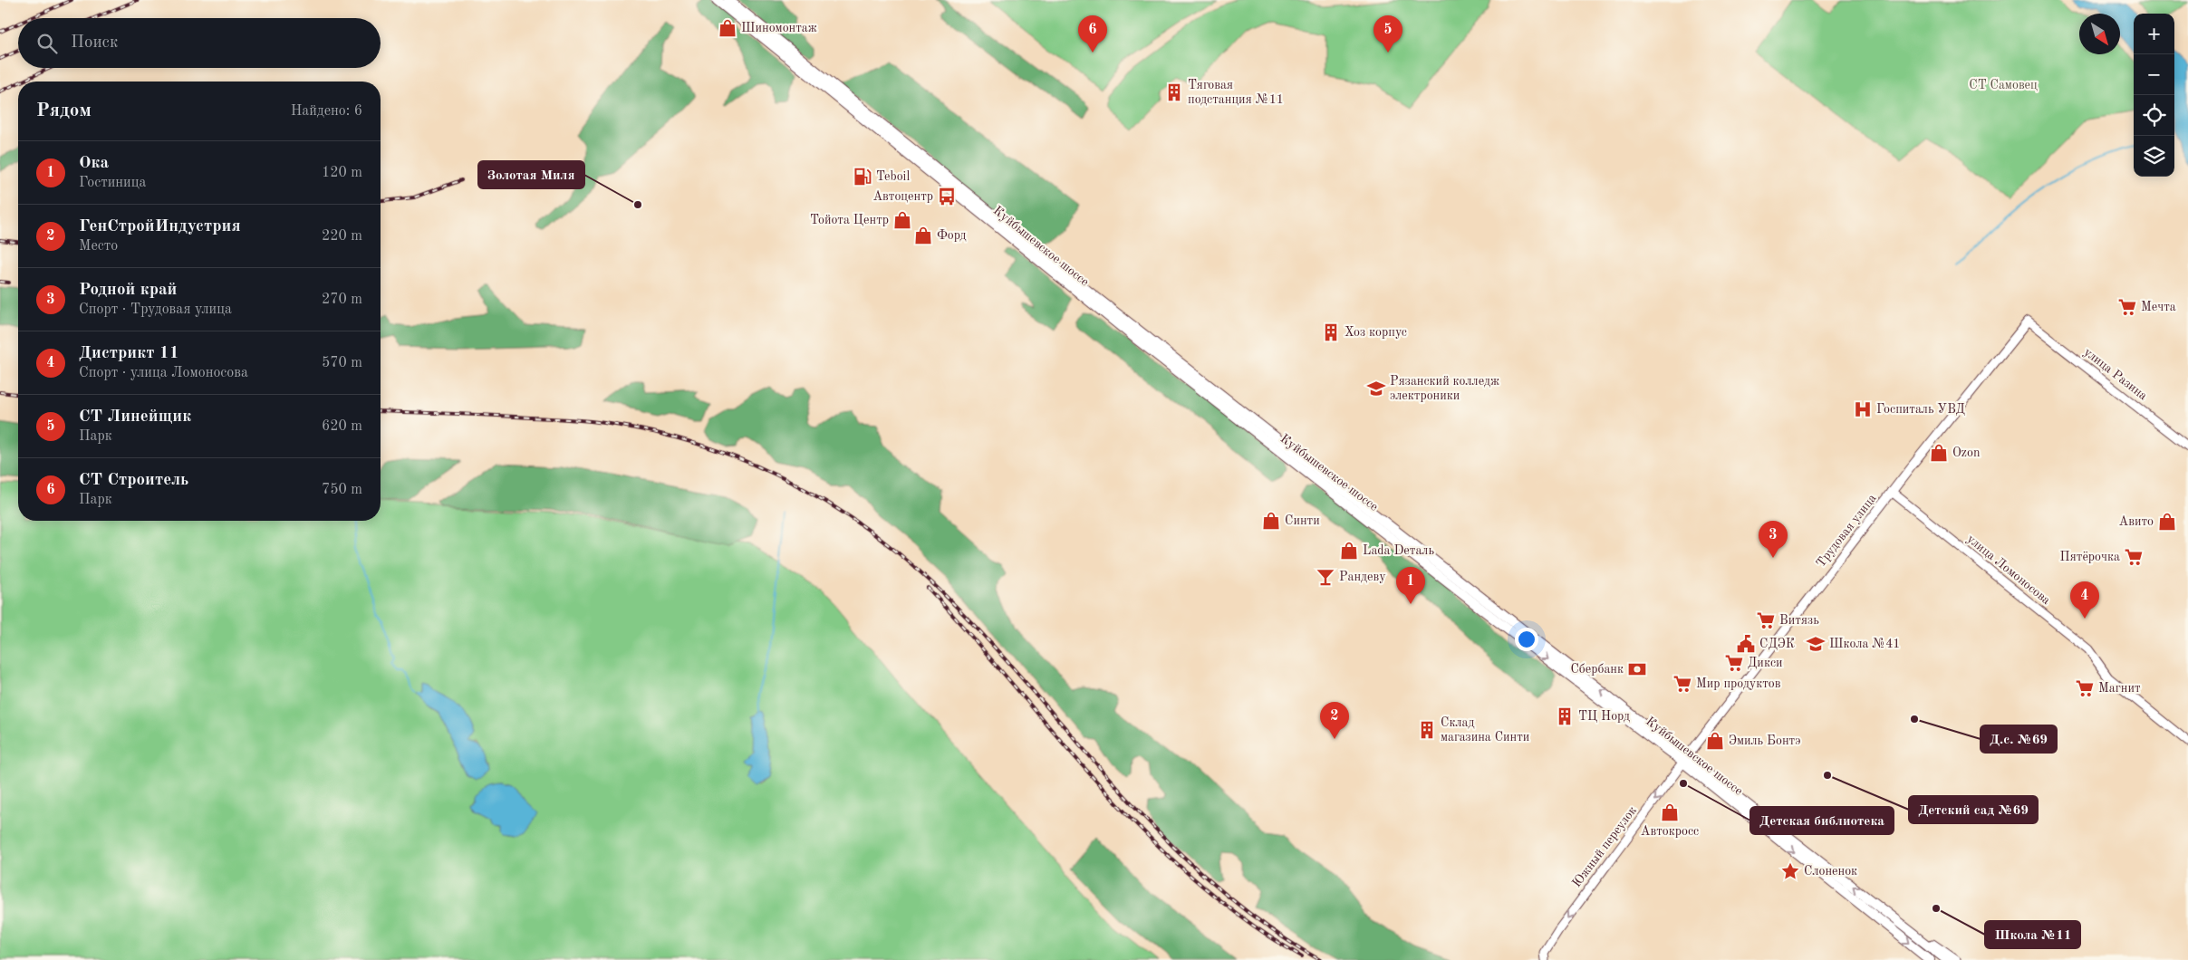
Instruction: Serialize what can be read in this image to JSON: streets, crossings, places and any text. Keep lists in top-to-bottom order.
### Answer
{
  "streets": {
    "main road": ["Куйбышевское шоссе"],
    "street": [
      "улица Разина",
      "Трудовая улица",
      "улица Ломоносова",
      "Южный переулок"
    ]
  },
  "crossings": [
    ["Куйбышевское шоссе", "Трудовая улица"],
    ["Куйбышевское шоссе", "Южный переулок"],
    ["улица Разина", "Трудовая улица"],
    ["Трудовая улица", "улица Ломоносова"],
    ["Трудовая улица", "Южный переулок"]
  ],
  "one_way": ["Южный переулок"],
  "parks": ["СТ Самовец"],
  "places": {
    "shop": [
      "Шиномонтаж",
      "Тойота Центр",
      "Форд",
      "Ozon",
      "Синти",
      "Авито",
      "Lada Dеталь",
      "Эмиль Бонтэ",
      "Автокросс"
    ],
    "building": [
      "Тяговая подстанция №11",
      "Хоз корпус",
      "ТЦ Норд",
      "Склад магазина Синти"
    ],
    "fuel station": ["Teboil"],
    "bus stop": ["Автоцентр"],
    "other": [
      "Золотая Миля",
      "Д.с. №69",
      "Детский сад №69",
      "Детская библиотека",
      "Школа №11"
    ],
    "supermarket": [
      "Мечта",
      "Пятёрочка",
      "Витязь",
      "Дикси",
      "Мир продуктов",
      "Магнит"
    ],
    "school or university": ["Рязанский колледж электроники", "Школа №41"],
    "hospital": ["Госпиталь УВД"],
    "bar": ["Рандеву"],
    "public building": ["СДЭК"],
    "bank": ["Сбербанк"],
    "place": ["Слоненок"]
  },
  "north": "bottom right",
  "page": {
    "map_buttons": ["+", "−"],
    "pins": [
      "5",
      "6",
      "3",
      "1",
      "4",
      "2"
    ],
    "search": "Поиск",
    "heading": ["Рядом", "Найдено: 6"],
    "list": [
      {
        "mark": "1",
        "name": "Ока",
        "note": "Гостиница",
        "value": "120 m"
      },
      {
        "mark": "2",
        "name": "ГенСтройИндустрия",
        "note": "Место",
        "value": "220 m"
      },
      {
        "mark": "3",
        "name": "Родной край",
        "note": "Спорт · Трудовая улица",
        "value": "270 m"
      },
      {
        "mark": "4",
        "name": "Дистрикт 11",
        "note": "Спорт · улица Ломоносова",
        "value": "570 m"
      },
      {
        "mark": "5",
        "name": "СТ Линейщик",
        "note": "Парк",
        "value": "620 m"
      },
      {
        "mark": "6",
        "name": "СТ Строитель",
        "note": "Парк",
        "value": "750 m"
      }
    ]
  }
}
